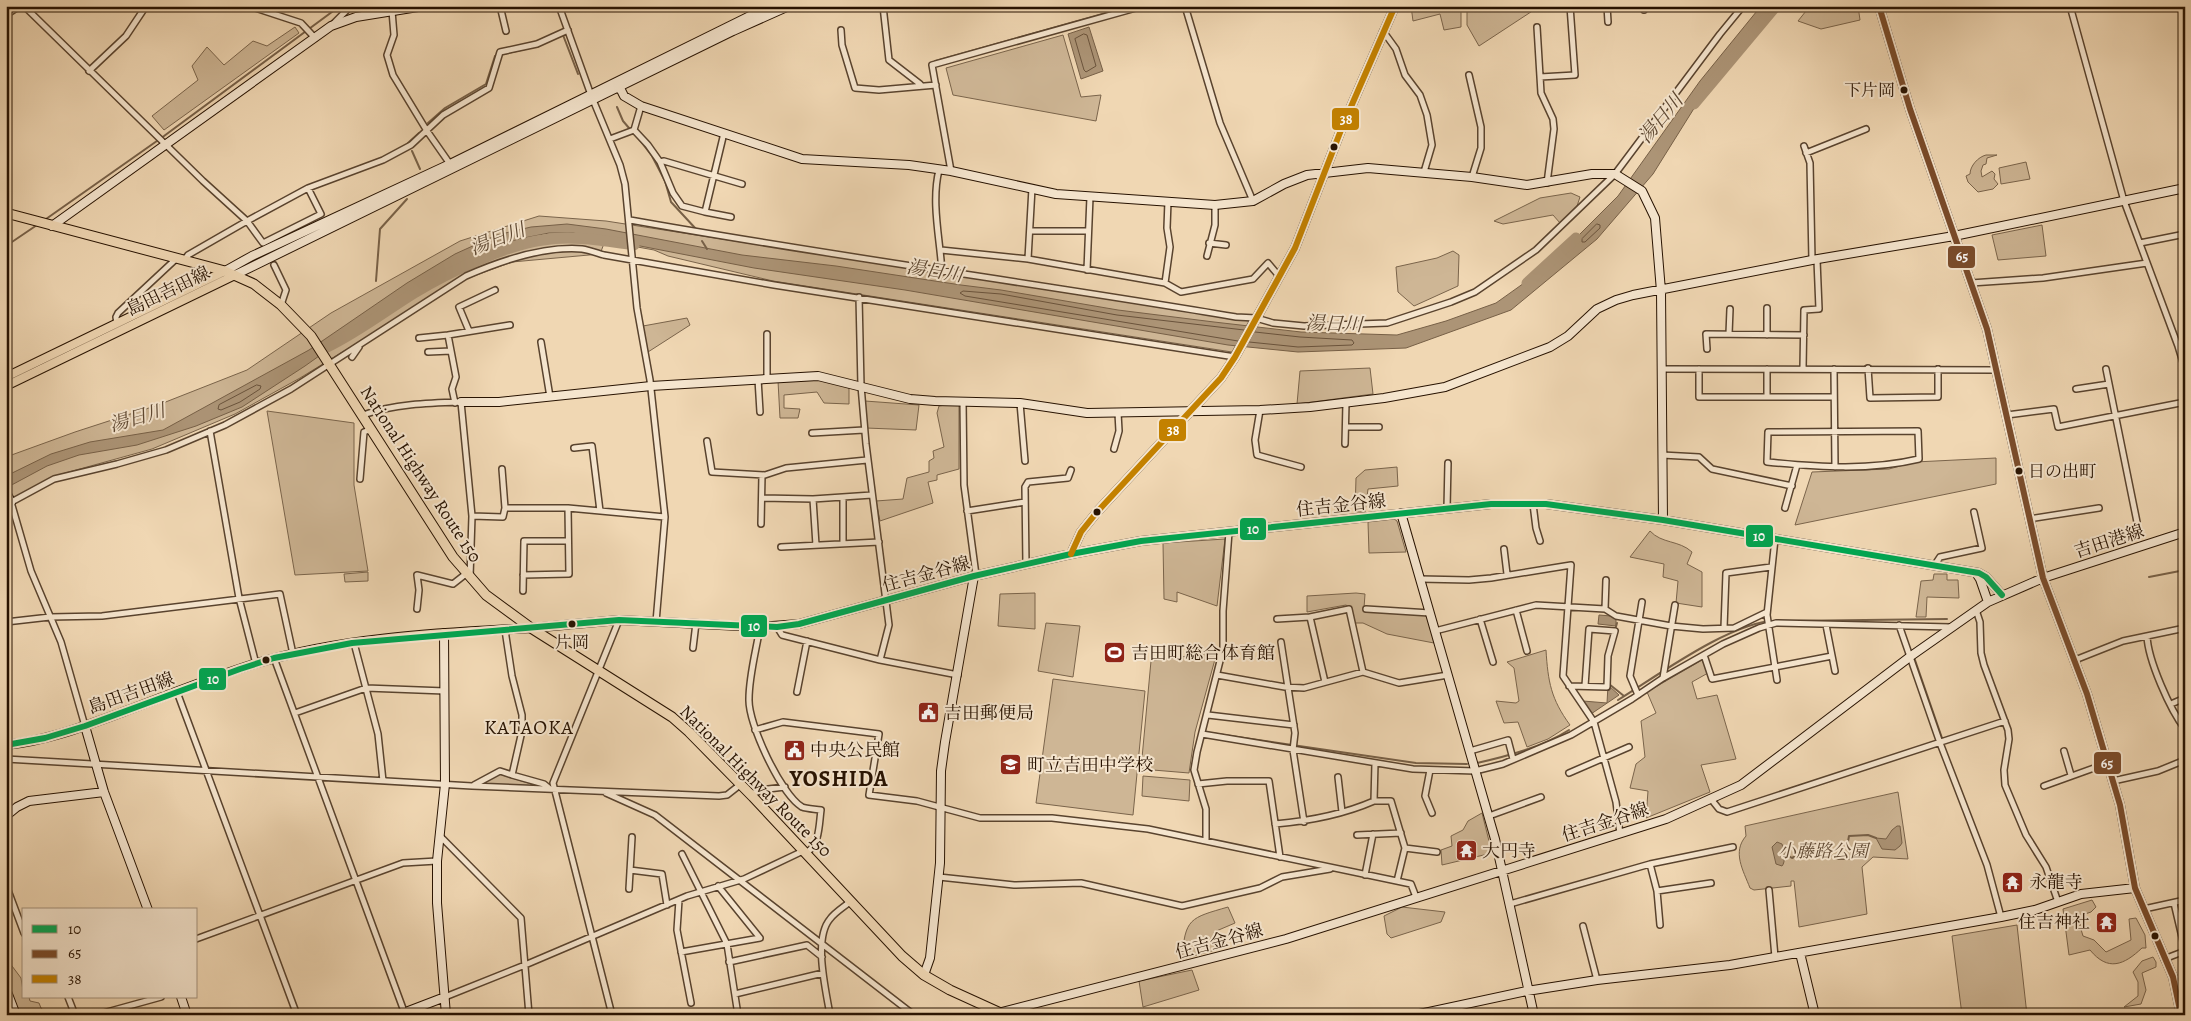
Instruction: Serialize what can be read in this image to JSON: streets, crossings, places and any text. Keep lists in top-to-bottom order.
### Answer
{
  "streets": {
    "highway": ["National Highway Route 150"],
    "main road": ["島田吉田線"],
    "street": ["住吉金谷線", "吉田港線"]
  },
  "crossings": [
    ["島田吉田線", "National Highway Route 150"],
    ["島田吉田線", "住吉金谷線"],
    ["National Highway Route 150", "住吉金谷線"],
    ["住吉金谷線", "吉田港線"]
  ],
  "districts": ["KATAOKA", "YOSHIDA"],
  "water": ["湯日川"],
  "parks": ["小藤路公園"],
  "places": {
    "other": ["下片岡", "日の出町", "片岡"],
    "sports": ["吉田町総合体育館"],
    "public building": ["吉田郵便局", "中央公民館"],
    "school or university": ["町立吉田中学校"],
    "temple": ["大円寺", "永龍寺", "住吉神社"]
  },
  "lines": ["transit line 65", "transit line 38", "transit line 10"],
  "legend": ["10", "65", "38"]
}
